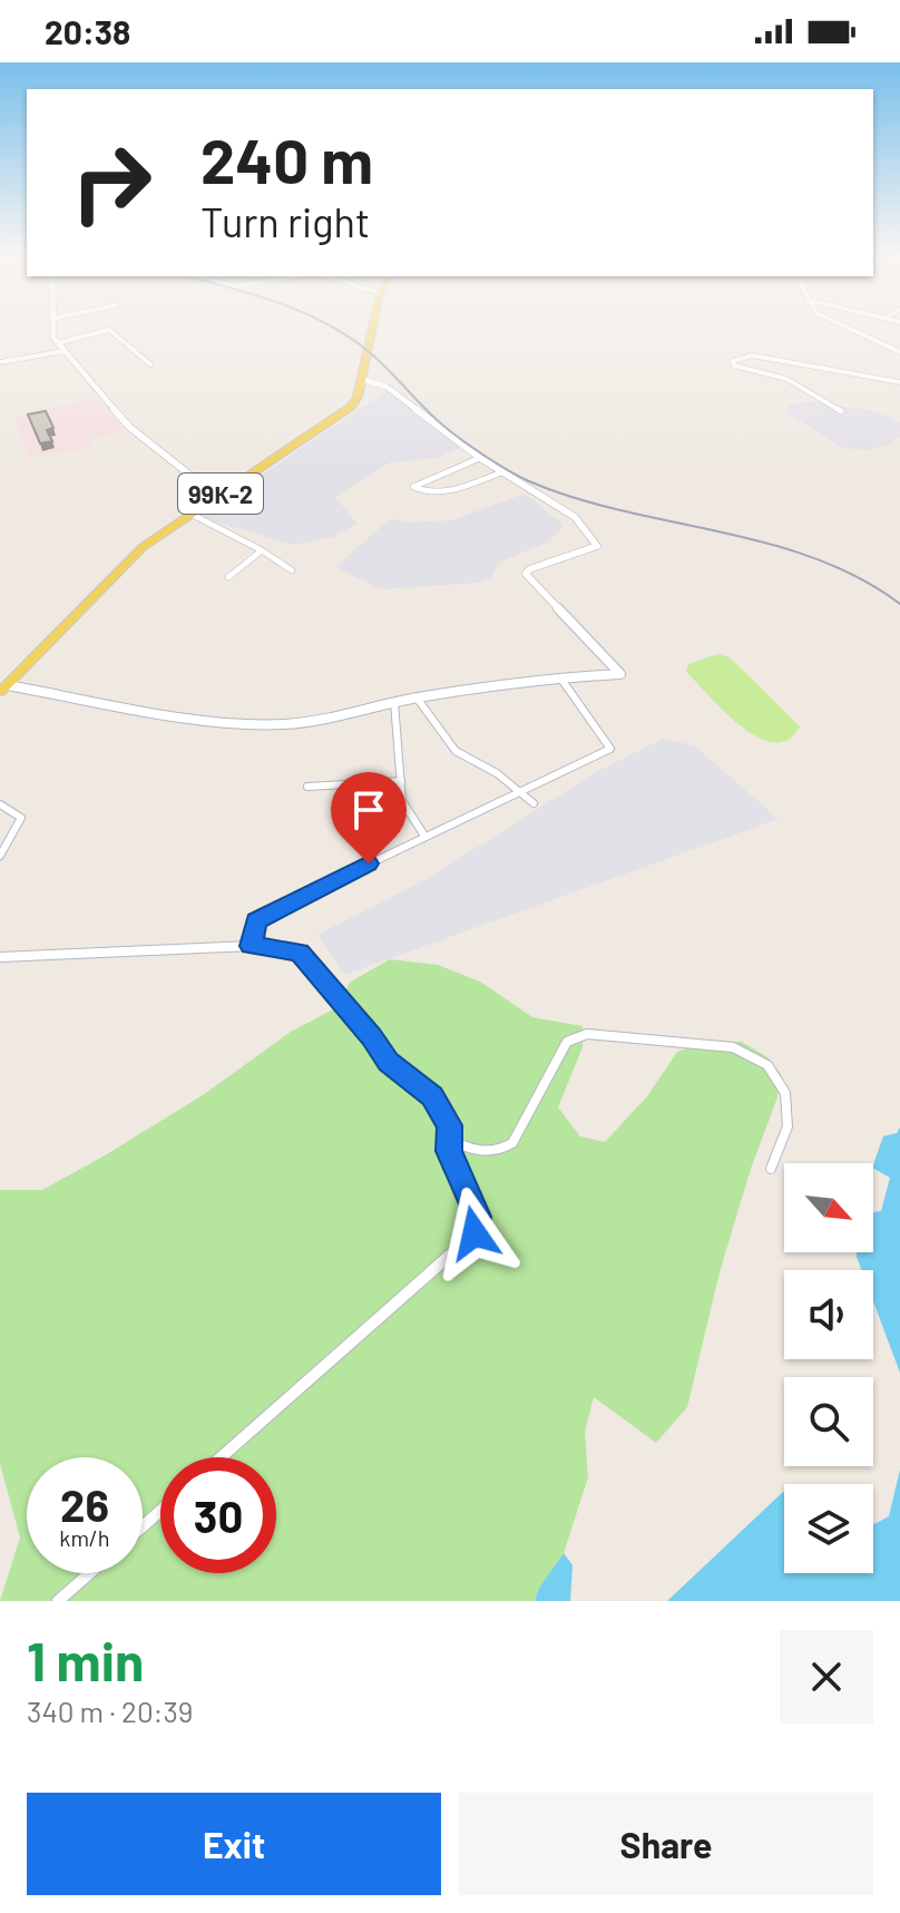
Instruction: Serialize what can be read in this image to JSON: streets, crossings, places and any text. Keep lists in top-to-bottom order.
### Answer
{
  "streets": {
    "main road": ["99К-2"]
  },
  "north": "bottom right",
  "page": {
    "status": "20:38",
    "turn": ["240 m", "Turn right"],
    "speed": "26 km/h",
    "limit": "30",
    "heading": ["1 min", "340 m · 20:39"],
    "buttons": ["Exit", "Share"]
  }
}
